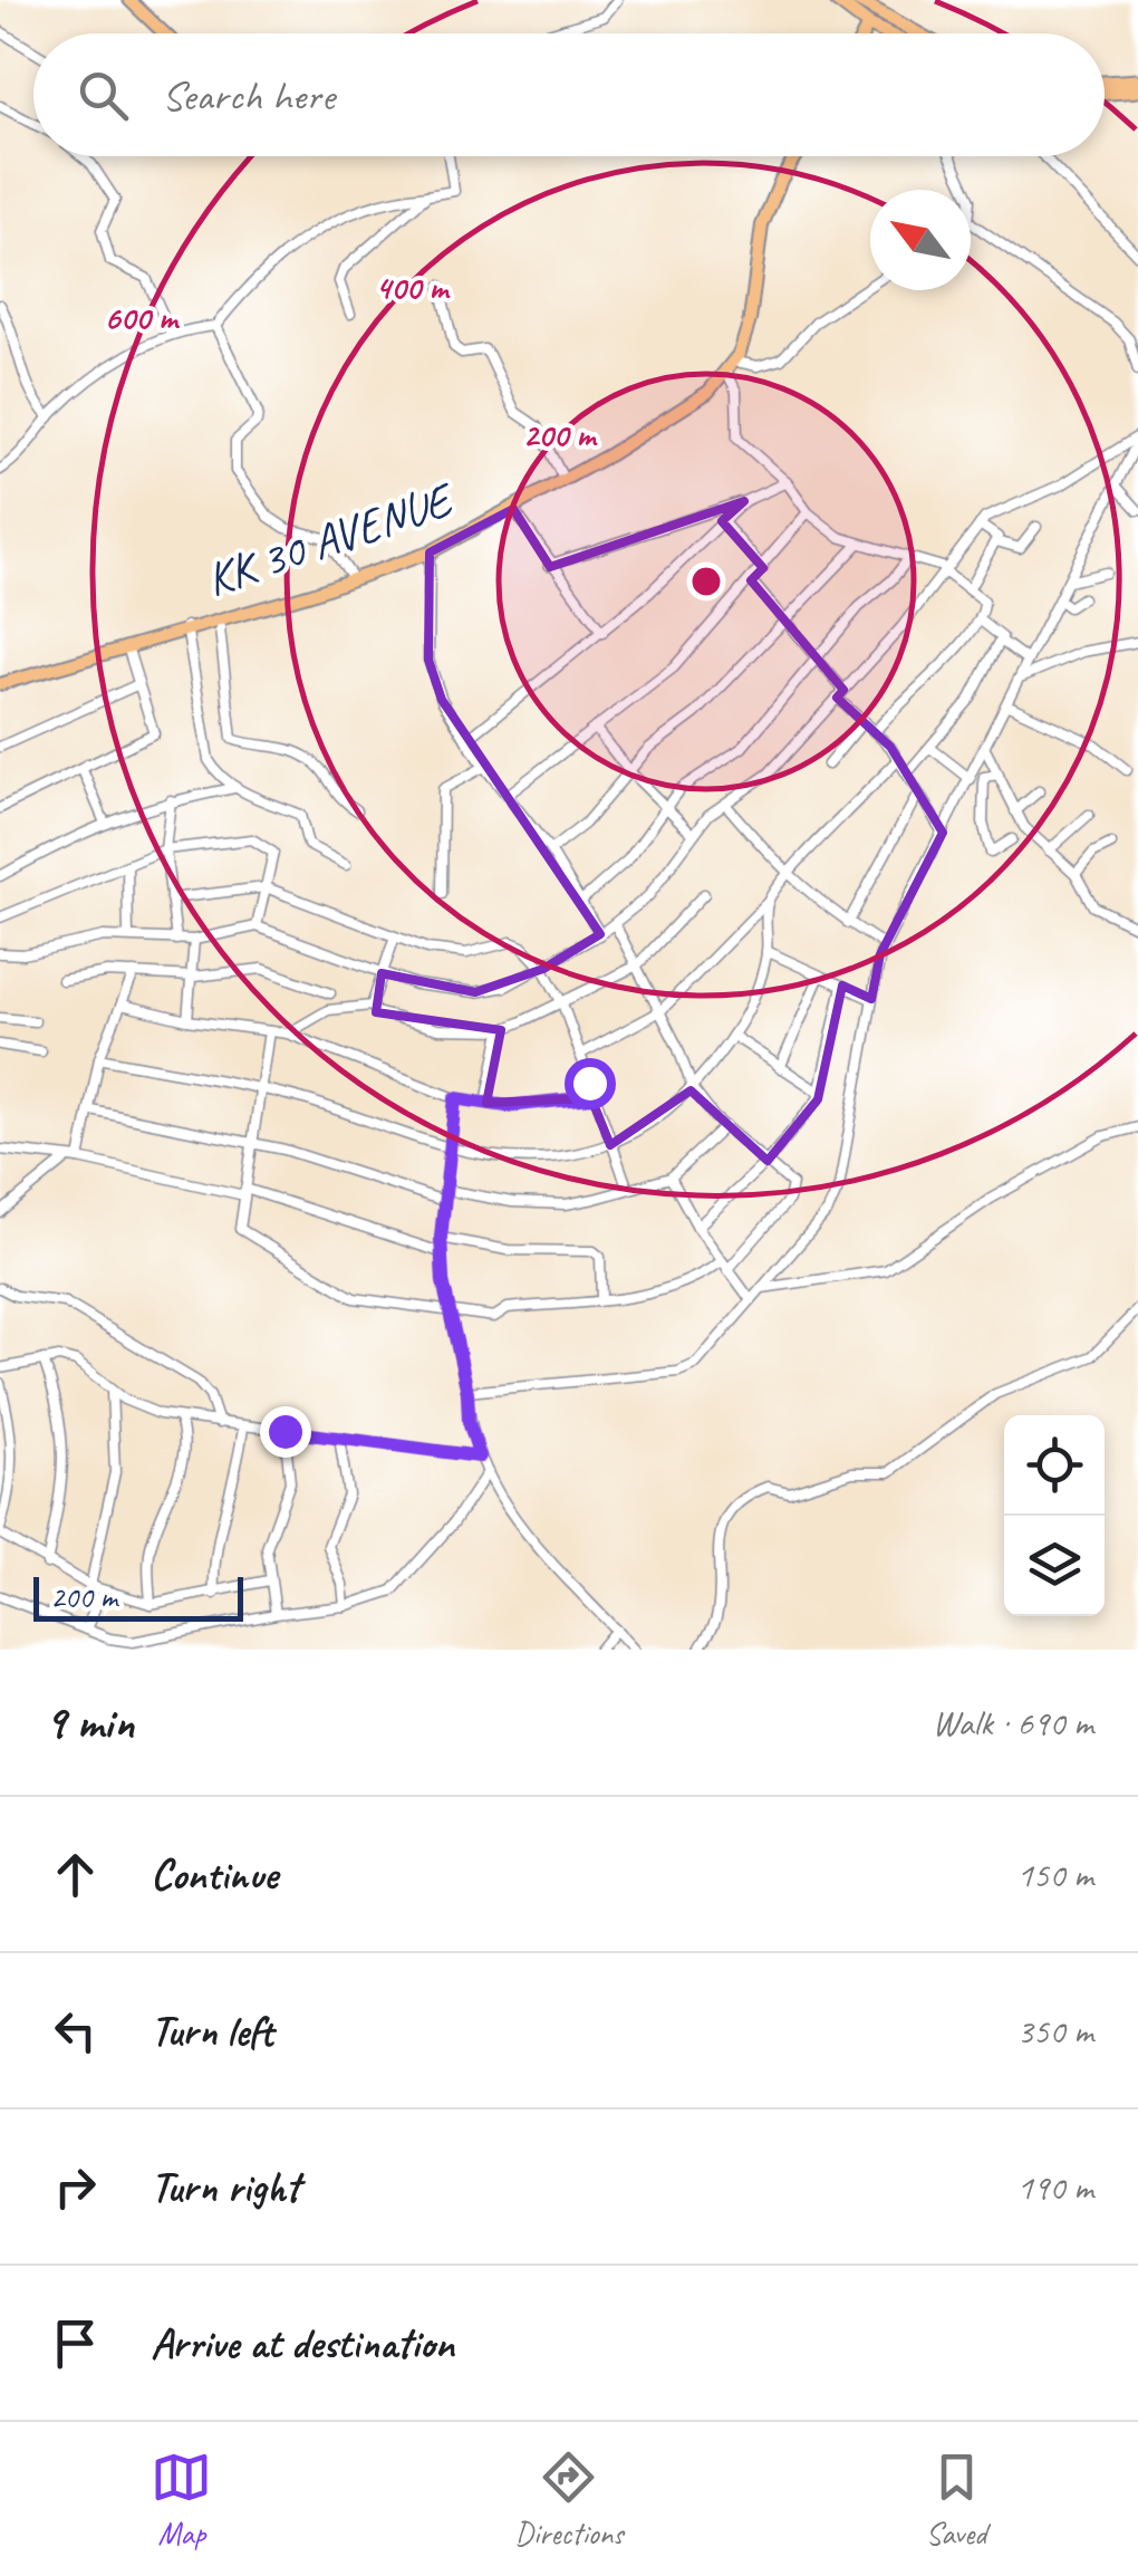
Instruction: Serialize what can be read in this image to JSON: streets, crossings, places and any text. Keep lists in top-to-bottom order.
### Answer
{
  "streets": {
    "main road": ["KK 30 AVENUE"]
  },
  "scale_bar": "200 m",
  "north": "top left",
  "page": {
    "search": "Search here",
    "scale": "200 m",
    "heading": ["9 min", "Walk · 690 m"],
    "list": [
      ["Continue", "150 m"],
      ["Turn left", "350 m"],
      ["Turn right", "190 m"],
      "Arrive at destination"
    ],
    "nav": ["Map", "Directions", "Saved"]
  },
  "rings": ["400 m", "600 m", "200 m"]
}
